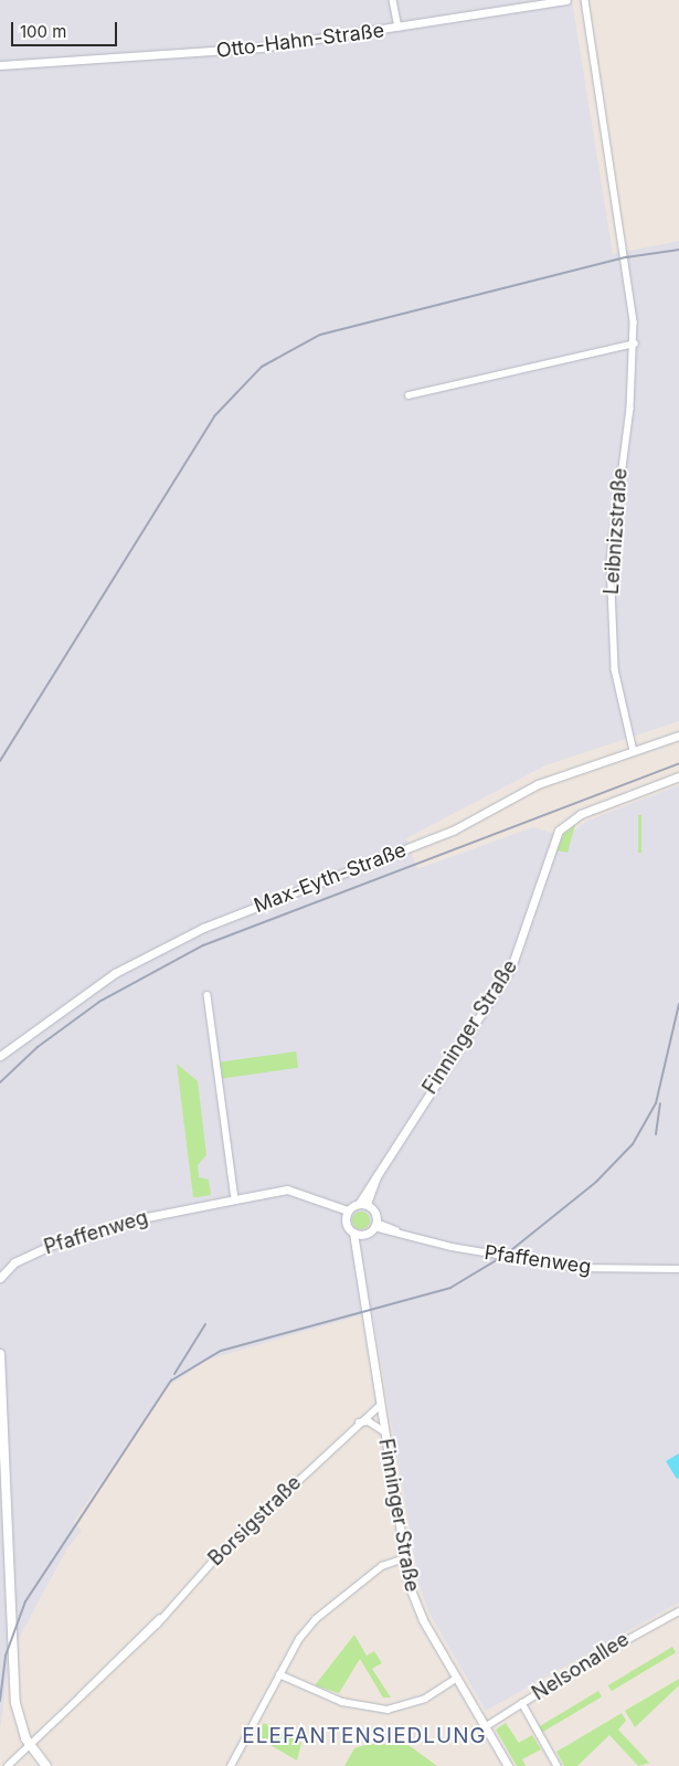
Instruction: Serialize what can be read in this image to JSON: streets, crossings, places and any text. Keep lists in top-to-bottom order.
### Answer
{
  "streets": {
    "street": [
      "Otto-Hahn-Straße",
      "Leibnizstraße",
      "Max-Eyth-Straße",
      "Finninger Straße",
      "Pfaffenweg",
      "Borsigstraße",
      "Nelsonallee"
    ]
  },
  "crossings": [
    ["Leibnizstraße", "Max-Eyth-Straße"],
    ["Finninger Straße", "Pfaffenweg"],
    ["Finninger Straße", "Borsigstraße"],
    ["Finninger Straße", "Nelsonallee"]
  ],
  "districts": ["ELEFANTENSIEDLUNG"],
  "scale_bar": "100 m"
}
